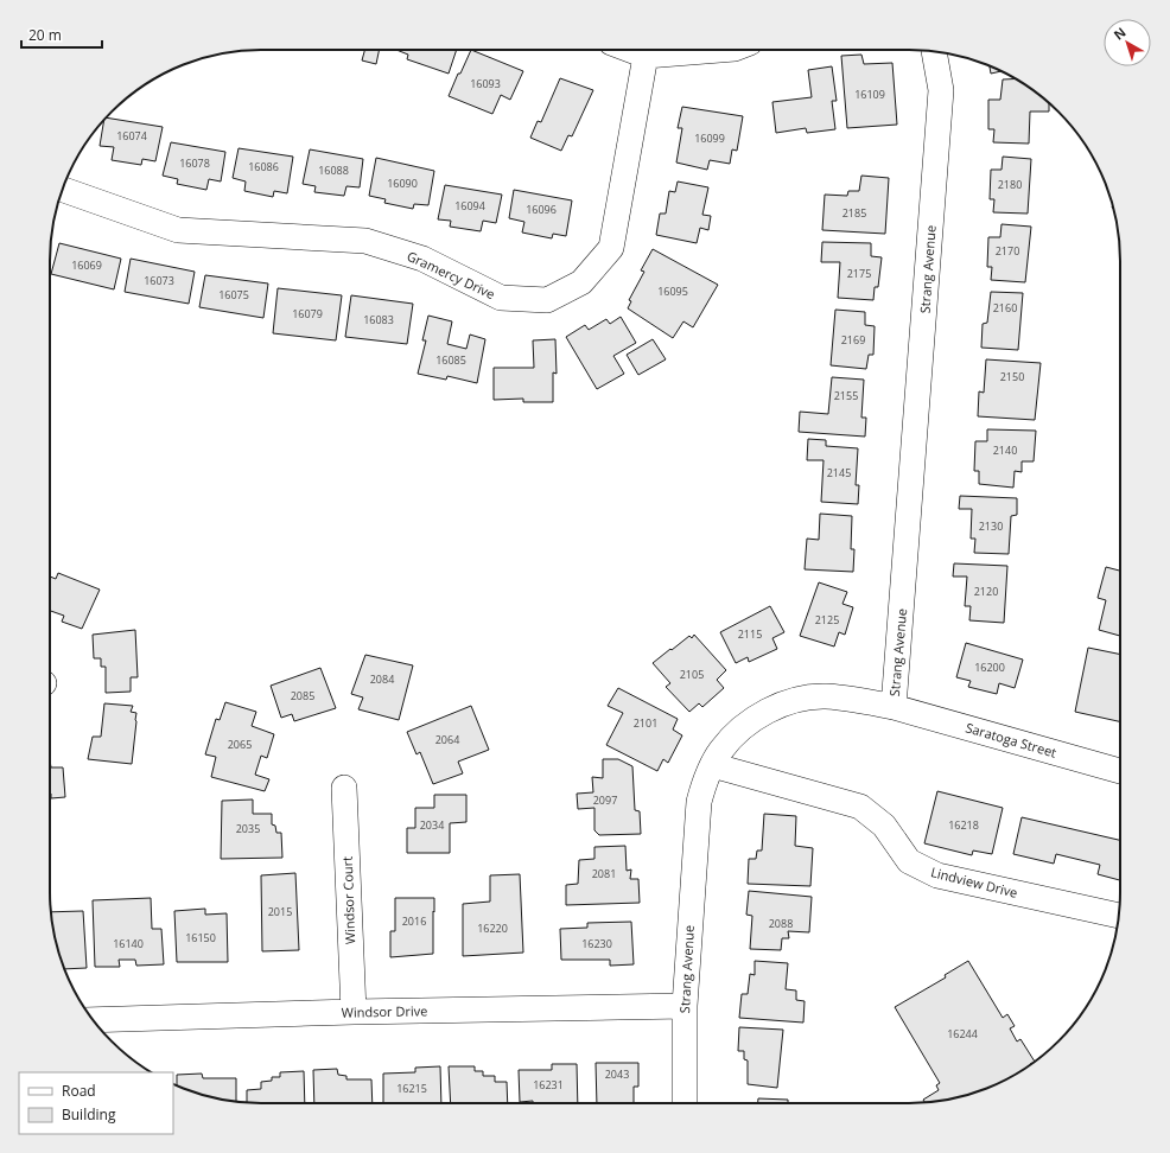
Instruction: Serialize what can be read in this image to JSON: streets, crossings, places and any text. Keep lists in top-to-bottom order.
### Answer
{
  "streets": {
    "street": [
      "Strang Avenue",
      "Gramercy Drive",
      "Saratoga Street",
      "Lindview Drive",
      "Windsor Court",
      "Windsor Drive"
    ]
  },
  "crossings": [
    ["Strang Avenue", "Saratoga Street"],
    ["Strang Avenue", "Lindview Drive"],
    ["Strang Avenue", "Windsor Drive"],
    ["Windsor Court", "Windsor Drive"]
  ],
  "house_numbers": [
    "16093",
    "16109",
    "16074",
    "16099",
    "16078",
    "16086",
    "16088",
    "16090",
    "2180",
    "16094",
    "16096",
    "2185",
    "2170",
    "16069",
    "2175",
    "16073",
    "16095",
    "16075",
    "2160",
    "16079",
    "16083",
    "2169",
    "16085",
    "2150",
    "2155",
    "2140",
    "2145",
    "2130",
    "2120",
    "2125",
    "2115",
    "16200",
    "2105",
    "2084",
    "2085",
    "2101",
    "2064",
    "2065",
    "2097",
    "2034",
    "16218",
    "2035",
    "2081",
    "2015",
    "2016",
    "2088",
    "16220",
    "16150",
    "16140",
    "16230",
    "16244",
    "2043",
    "16231",
    "16215"
  ],
  "legend": ["Road", "Building"],
  "scale_bar": "20 m",
  "north": "top left"
}
